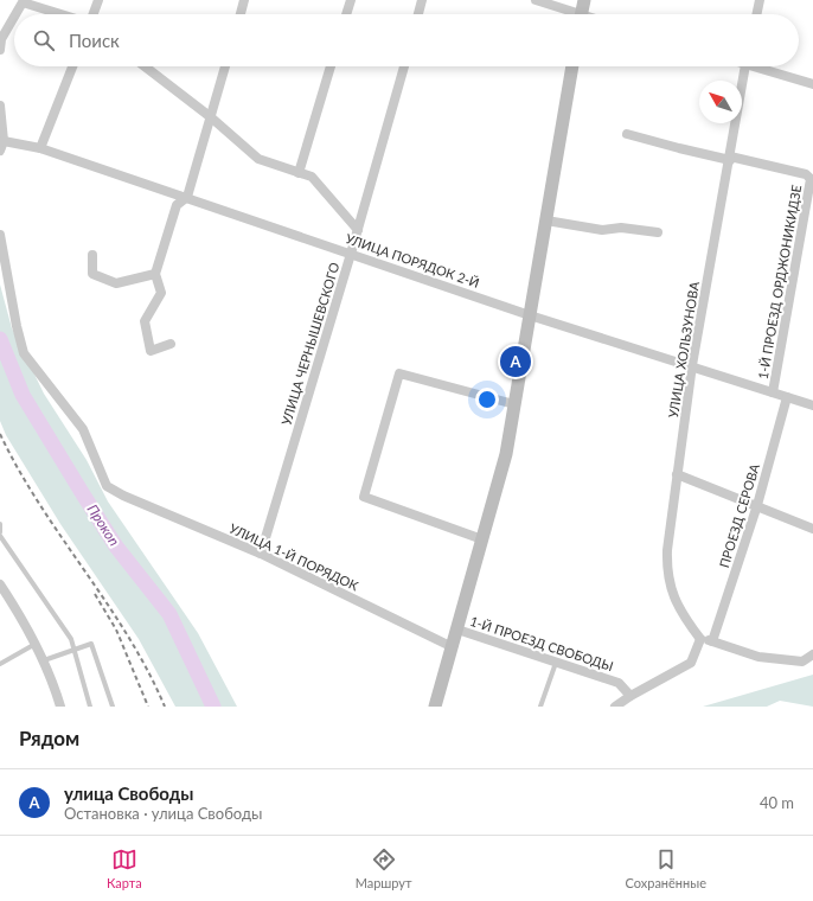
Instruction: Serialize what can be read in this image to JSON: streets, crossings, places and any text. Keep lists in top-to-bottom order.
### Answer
{
  "streets": {
    "street": [
      "УЛИЦА ПОРЯДОК 2-Й",
      "1-Й ПРОЕЗД ОРДЖОНИКИДЗЕ",
      "УЛИЦА ЧЕРНЫШЕВСКОГО",
      "УЛИЦА ХОЛЬЗУНОВА",
      "ПРОЕЗД СЕРОВА",
      "УЛИЦА 1-Й ПОРЯДОК",
      "1-Й ПРОЕЗД СВОБОДЫ"
    ]
  },
  "crossings": [
    ["УЛИЦА ПОРЯДОК 2-Й", "1-Й ПРОЕЗД ОРДЖОНИКИДЗЕ"],
    ["УЛИЦА ПОРЯДОК 2-Й", "УЛИЦА ЧЕРНЫШЕВСКОГО"],
    ["УЛИЦА ПОРЯДОК 2-Й", "УЛИЦА ХОЛЬЗУНОВА"],
    ["УЛИЦА ПОРЯДОК 2-Й", "ПРОЕЗД СЕРОВА"],
    ["1-Й ПРОЕЗД ОРДЖОНИКИДЗЕ", "УЛИЦА ХОЛЬЗУНОВА"],
    ["УЛИЦА ЧЕРНЫШЕВСКОГО", "УЛИЦА 1-Й ПОРЯДОК"]
  ],
  "water": ["Прокоп"],
  "north": "top left",
  "page": {
    "search": "Поиск",
    "pins": "A",
    "heading": "Рядом",
    "list": [
      {
        "mark": "A",
        "name": "улица Свободы",
        "note": "Остановка · улица Свободы",
        "value": "40 m"
      }
    ],
    "nav": ["Карта", "Маршрут", "Сохранённые"]
  }
}
